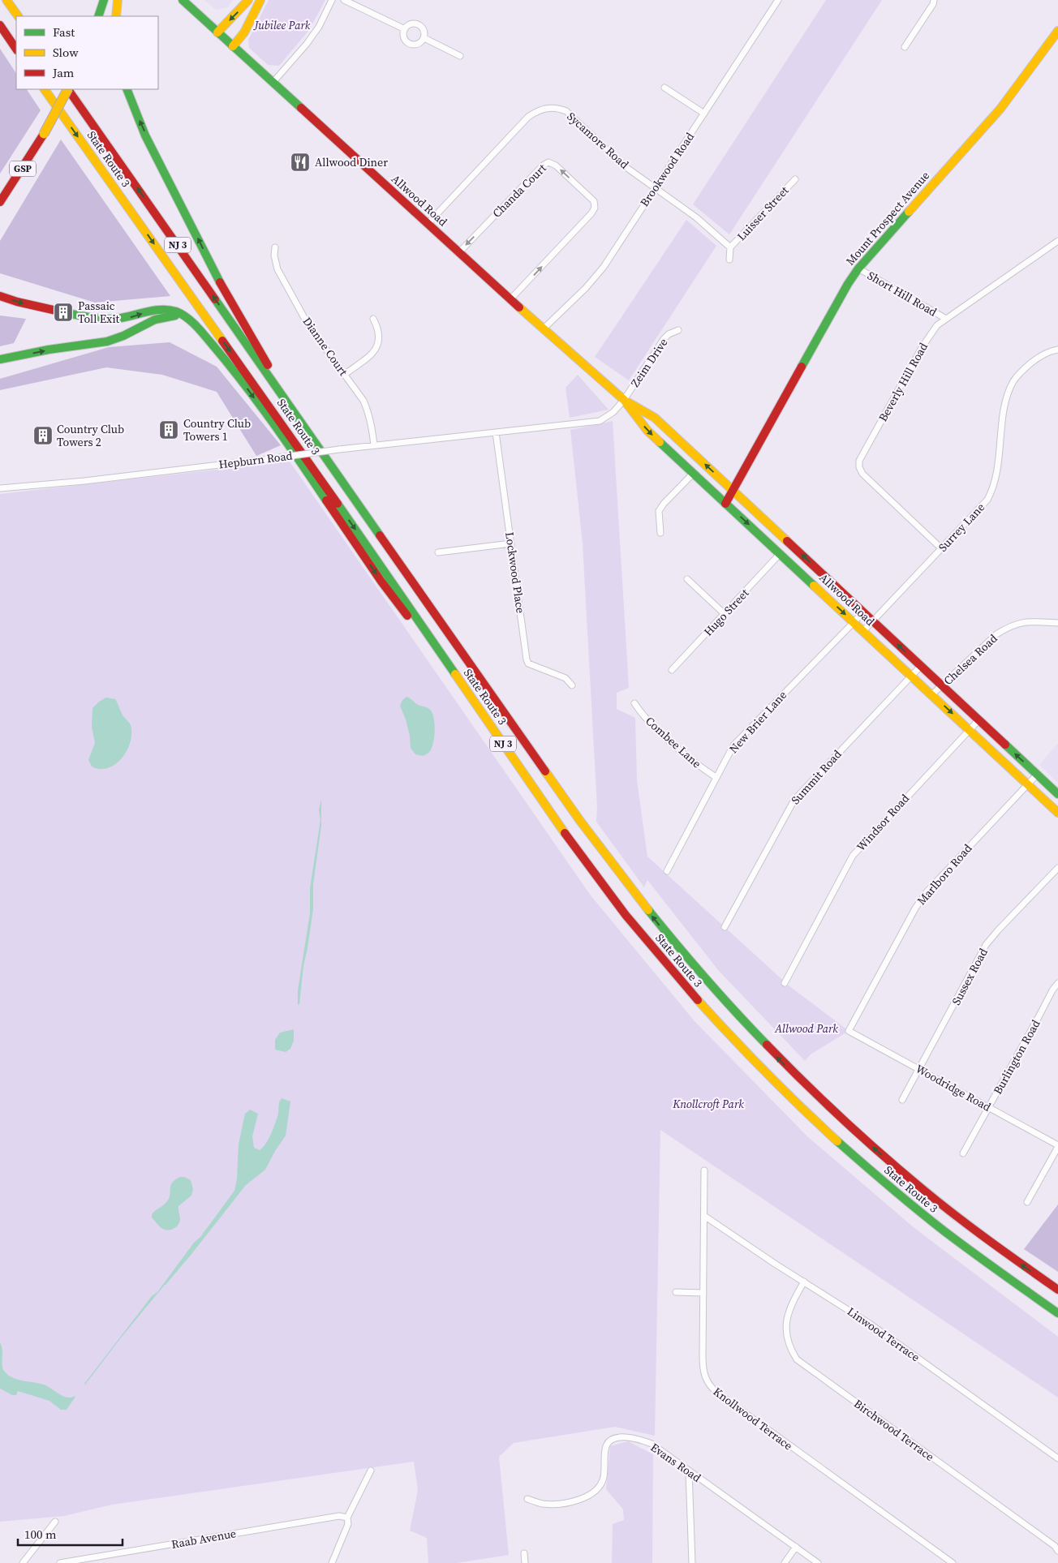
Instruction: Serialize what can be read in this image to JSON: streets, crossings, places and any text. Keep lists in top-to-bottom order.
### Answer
{
  "streets": {
    "main road": [
      "State Route 3",
      "GSP",
      "Allwood Road",
      "Mount Prospect Avenue",
      "NJ 3"
    ],
    "street": [
      "Sycamore Road",
      "Brookwood Road",
      "Chanda Court",
      "Luisser Street",
      "Short Hill Road",
      "Dianne Court",
      "Zeim Drive",
      "Beverly Hill Road",
      "Hepburn Road",
      "Surrey Lane",
      "Lockwood Place",
      "Hugo Street",
      "Chelsea Road",
      "New Brier Lane",
      "Combee Lane",
      "Summit Road",
      "Windsor Road",
      "Marlboro Road",
      "Sussex Road",
      "Burlington Road",
      "Woodridge Road",
      "Linwood Terrace",
      "Knollwood Terrace",
      "Birchwood Terrace",
      "Evans Road",
      "Raab Avenue"
    ]
  },
  "crossings": [
    ["Sycamore Road", "Brookwood Road"],
    ["Sycamore Road", "Allwood Road"],
    ["Sycamore Road", "Luisser Street"],
    ["Brookwood Road", "Allwood Road"],
    ["Chanda Court", "Allwood Road"],
    ["Allwood Road", "Mount Prospect Avenue"],
    ["Allwood Road", "Zeim Drive"],
    ["Allwood Road", "Hepburn Road"],
    ["Allwood Road", "Surrey Lane"],
    ["Allwood Road", "Hugo Street"],
    ["Allwood Road", "Chelsea Road"],
    ["Allwood Road", "New Brier Lane"],
    ["Allwood Road", "Summit Road"],
    ["Allwood Road", "Windsor Road"],
    ["Allwood Road", "Marlboro Road"],
    ["Mount Prospect Avenue", "Short Hill Road"],
    ["Short Hill Road", "Beverly Hill Road"],
    ["Dianne Court", "Hepburn Road"],
    ["Zeim Drive", "Hepburn Road"],
    ["Beverly Hill Road", "Surrey Lane"],
    ["Hepburn Road", "Lockwood Place"],
    ["New Brier Lane", "Combee Lane"],
    ["Marlboro Road", "Woodridge Road"],
    ["Sussex Road", "Woodridge Road"],
    ["Burlington Road", "Woodridge Road"],
    ["Linwood Terrace", "Knollwood Terrace"],
    ["Linwood Terrace", "Birchwood Terrace"]
  ],
  "parks": ["Jubilee Park", "Allwood Park", "Knollcroft Park"],
  "places": {
    "restaurant": ["Allwood Diner"],
    "building": ["Passaic Toll Exit", "Country Club Towers 1", "Country Club Towers 2"]
  },
  "legend": ["Fast", "Slow", "Jam"],
  "scale_bar": "100 m"
}
